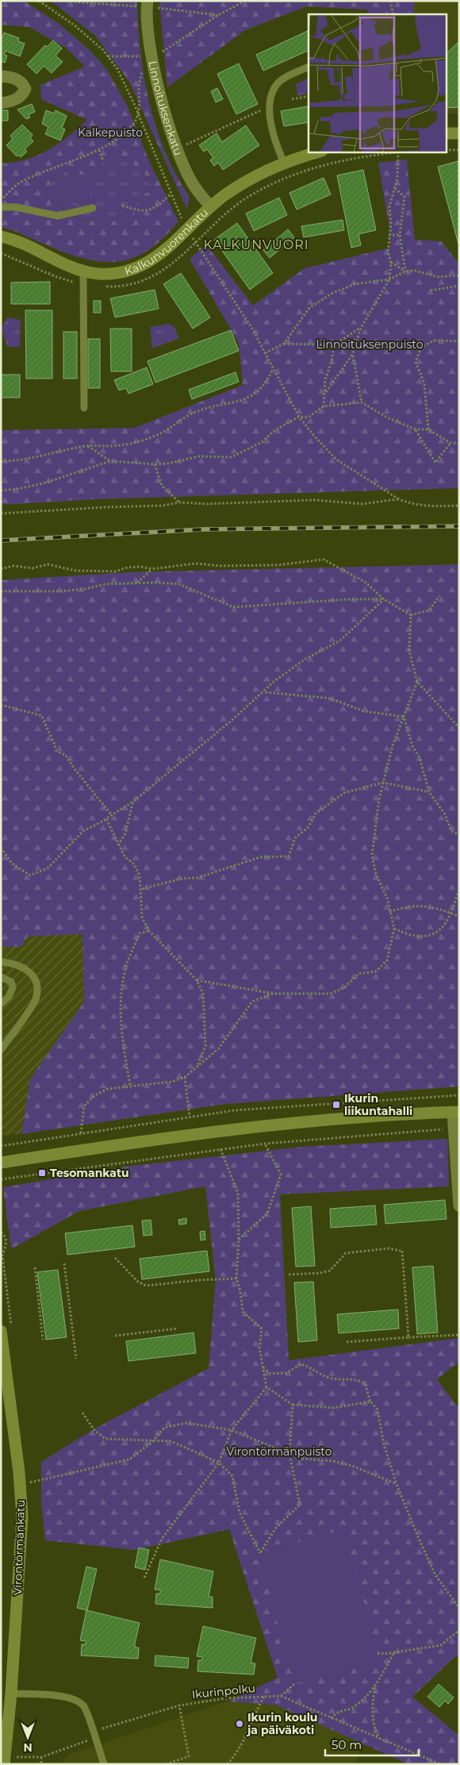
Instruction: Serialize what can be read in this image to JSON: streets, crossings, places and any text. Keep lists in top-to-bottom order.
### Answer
{
  "streets": {
    "street": ["Linnoituksenkatu", "Kalkunvuorenkatu", "Virontörmänkatu"],
    "path": ["Ikurinpolku"]
  },
  "crossings": [
    ["Linnoituksenkatu", "Kalkunvuorenkatu"],
    ["Virontörmänkatu", "Ikurinpolku"]
  ],
  "districts": ["KALKUNVUORI"],
  "parks": ["Kalkepuisto", "Linnoituksenpuisto", "Virontörmänpuisto"],
  "places": {
    "transit": ["Ikurin liikuntahalli", "Tesomankatu"],
    "other": ["Ikurin koulu ja päiväkoti"]
  },
  "scale_bar": "50 m",
  "north": "bottom"
}
